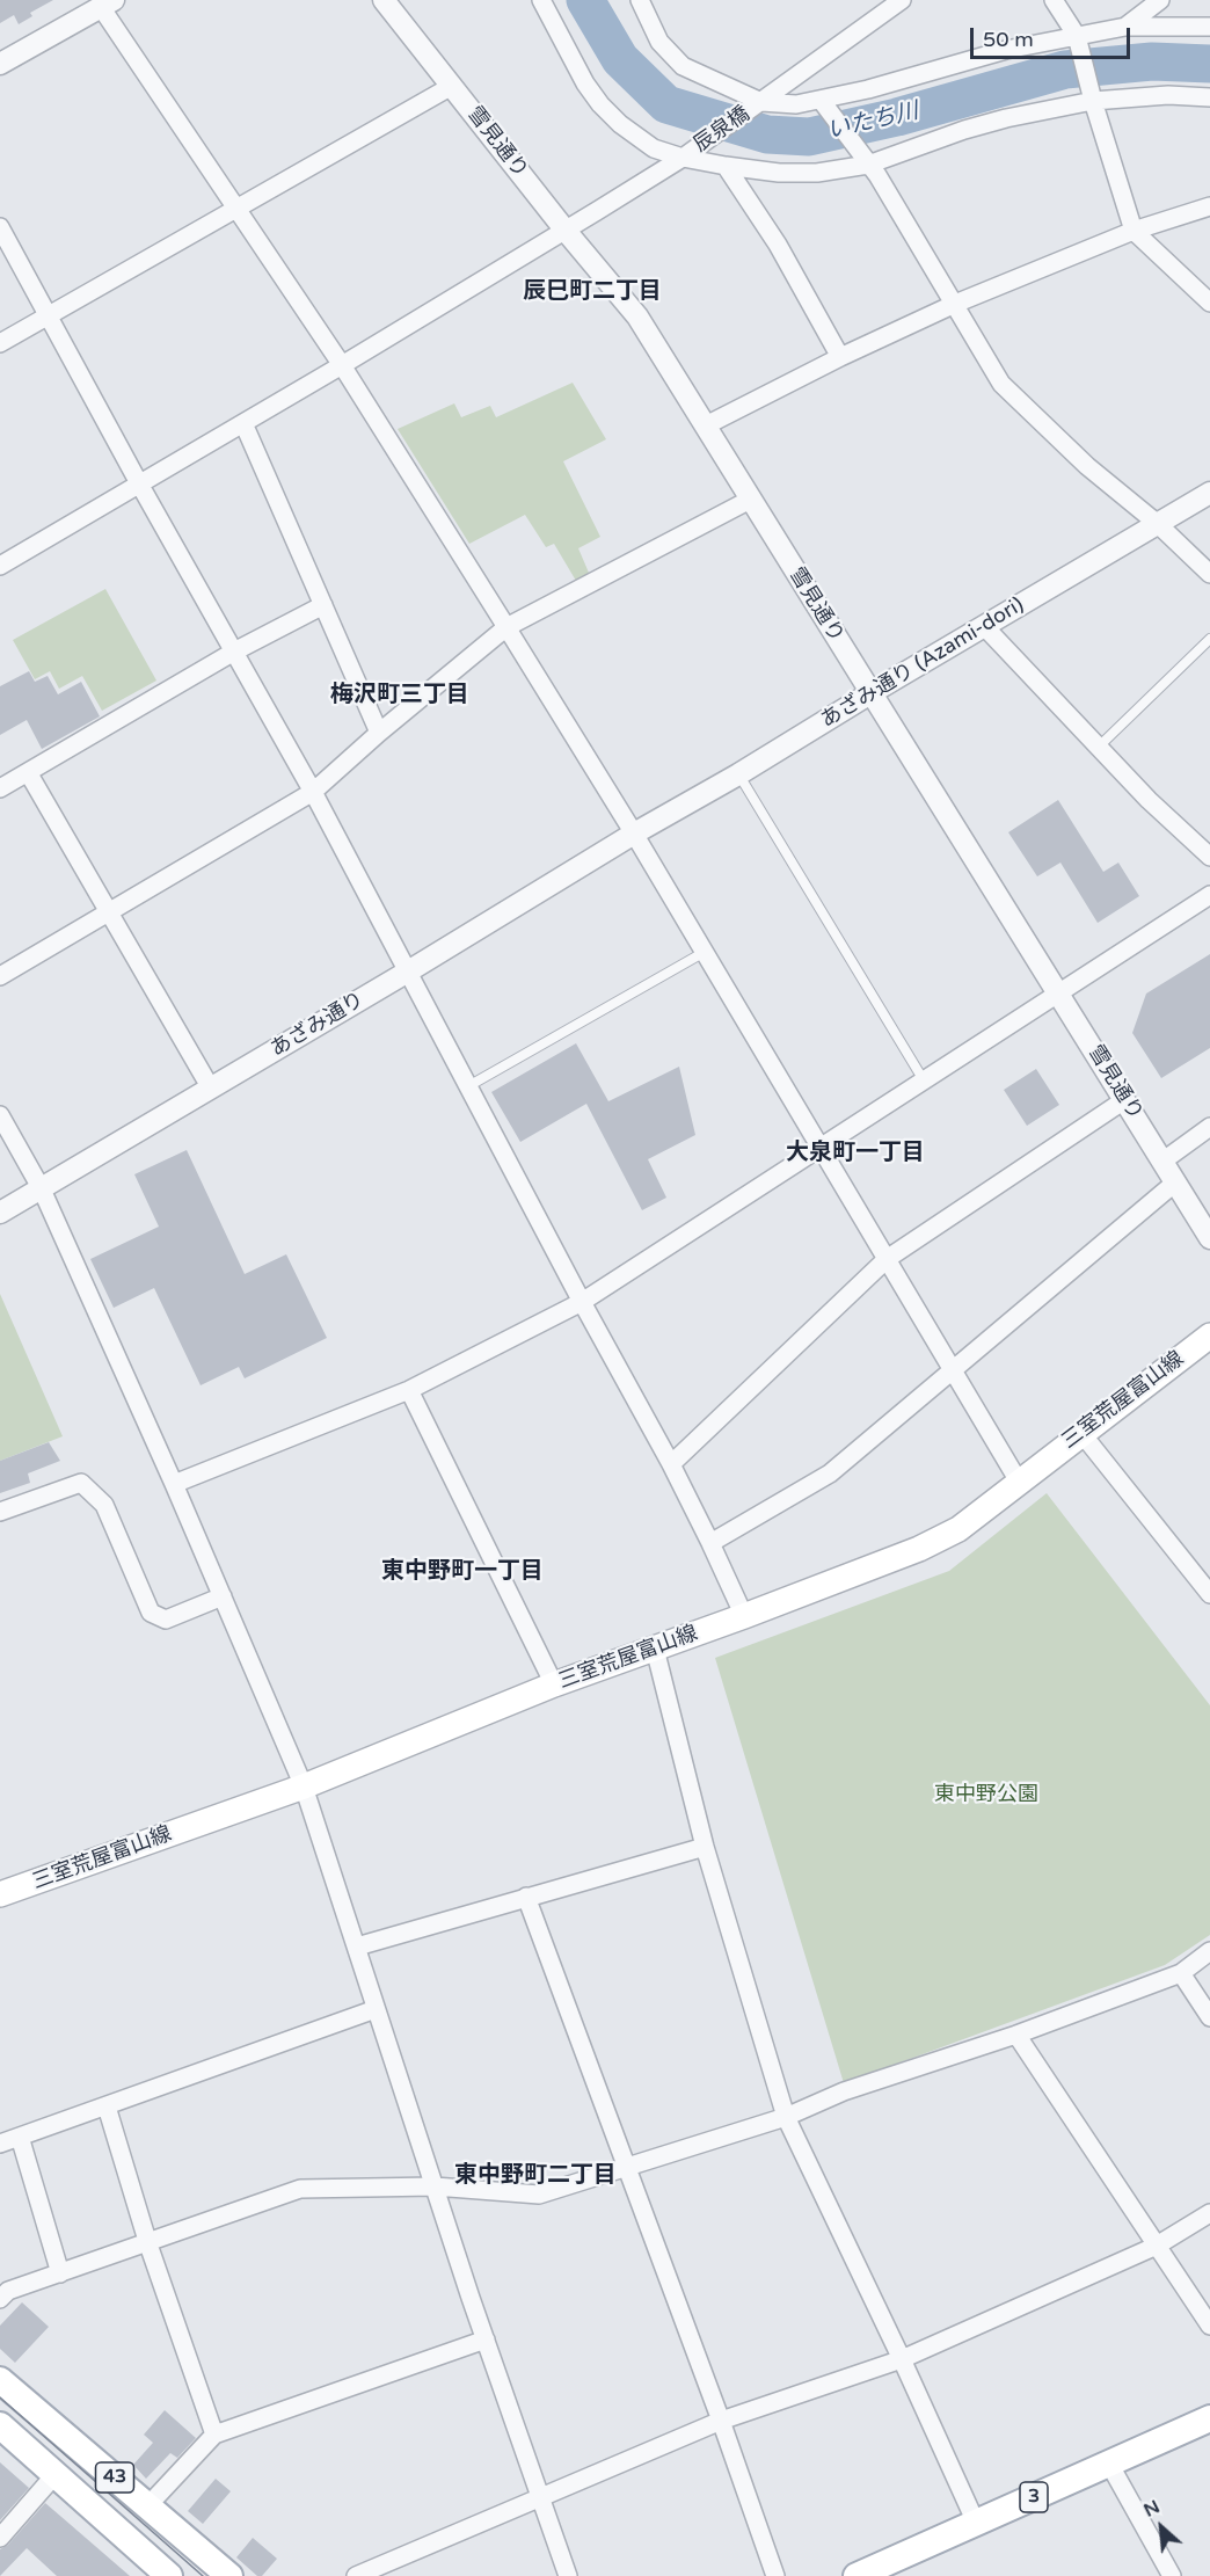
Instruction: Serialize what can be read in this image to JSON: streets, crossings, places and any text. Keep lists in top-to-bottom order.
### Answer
{
  "streets": {
    "main road": ["三室荒屋富山線", "43", "3"],
    "street": [
      "辰泉橋",
      "雪見通り",
      "あざみ通り (Azami-dori)",
      "あざみ通り"
    ]
  },
  "crossings": [
    ["辰泉橋", "雪見通り"],
    ["雪見通り", "あざみ通り (Azami-dori)"],
    ["あざみ通り (Azami-dori)", "あざみ通り"]
  ],
  "districts": [
    "辰巳町二丁目",
    "梅沢町三丁目",
    "大泉町一丁目",
    "東中野町一丁目",
    "東中野町二丁目"
  ],
  "water": ["いたち川"],
  "parks": ["東中野公園"],
  "scale_bar": "50 m",
  "north": "top left"
}
